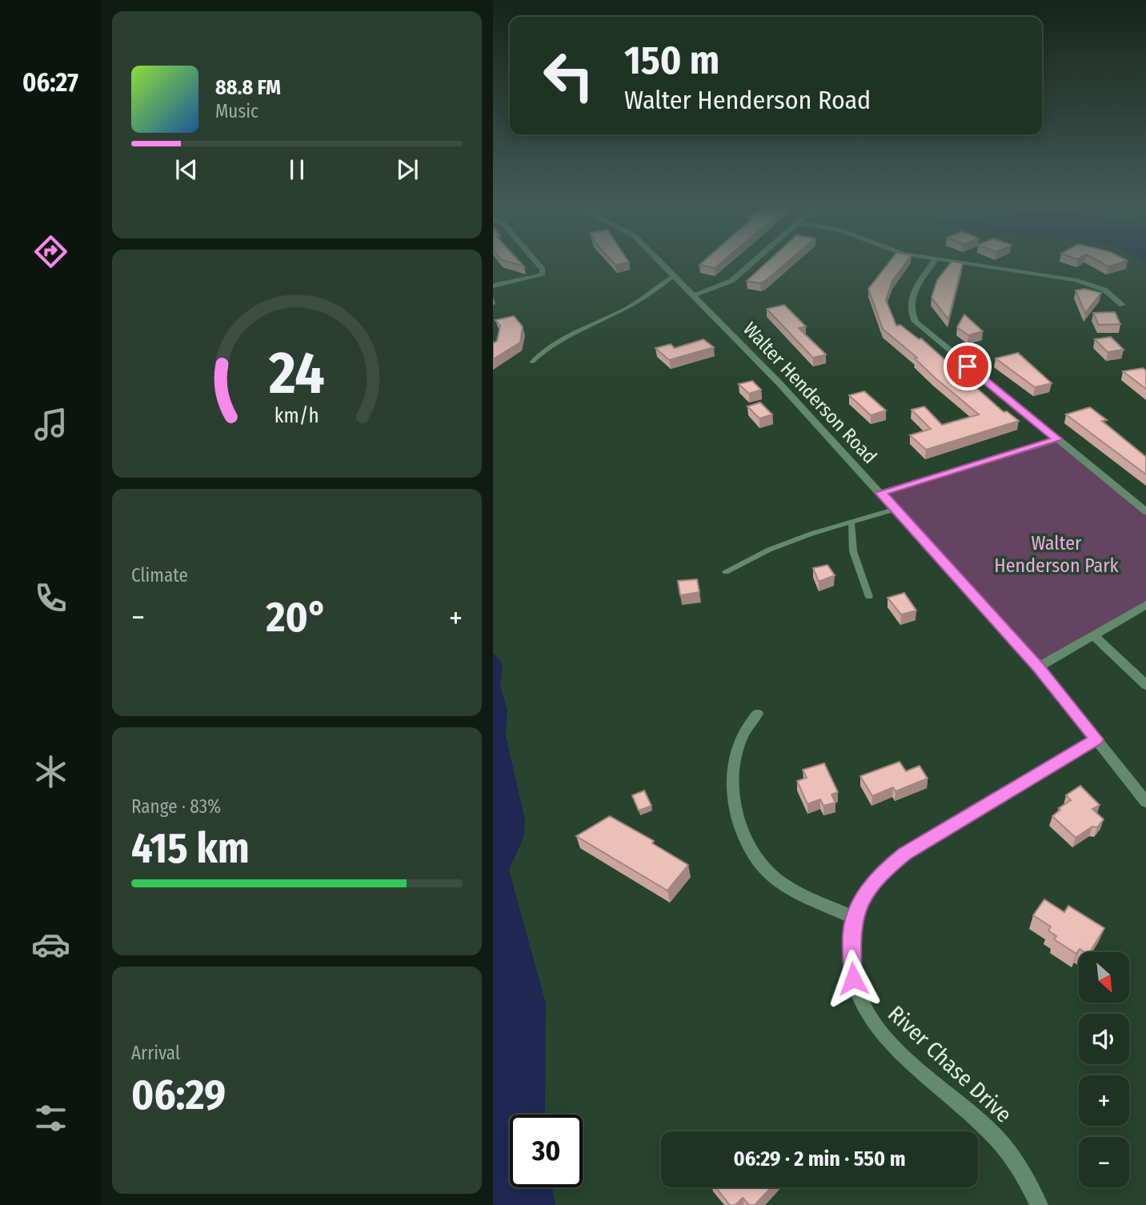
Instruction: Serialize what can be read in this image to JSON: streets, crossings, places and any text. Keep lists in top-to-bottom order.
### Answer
{
  "streets": {
    "street": ["Walter Henderson Road", "River Chase Drive"]
  },
  "crossings": [
    ["Walter Henderson Road", "River Chase Drive"]
  ],
  "parks": ["Walter Henderson Park"],
  "north": "bottom right",
  "page": {
    "tabs": "06:27",
    "turn": ["150 m", "Walter Henderson Road"],
    "song": ["88.8 FM", "Music"],
    "tile": [
      "Climate",
      ["Range · 83%", "415 km"],
      ["Arrival", "06:29"]
    ],
    "heat": ["−", "20°", "+"],
    "map_buttons": ["+", "−"],
    "limit": "30",
    "trip": "06:29 · 2 min · 550 m",
    "gauge": ["24", "km/h"]
  }
}
